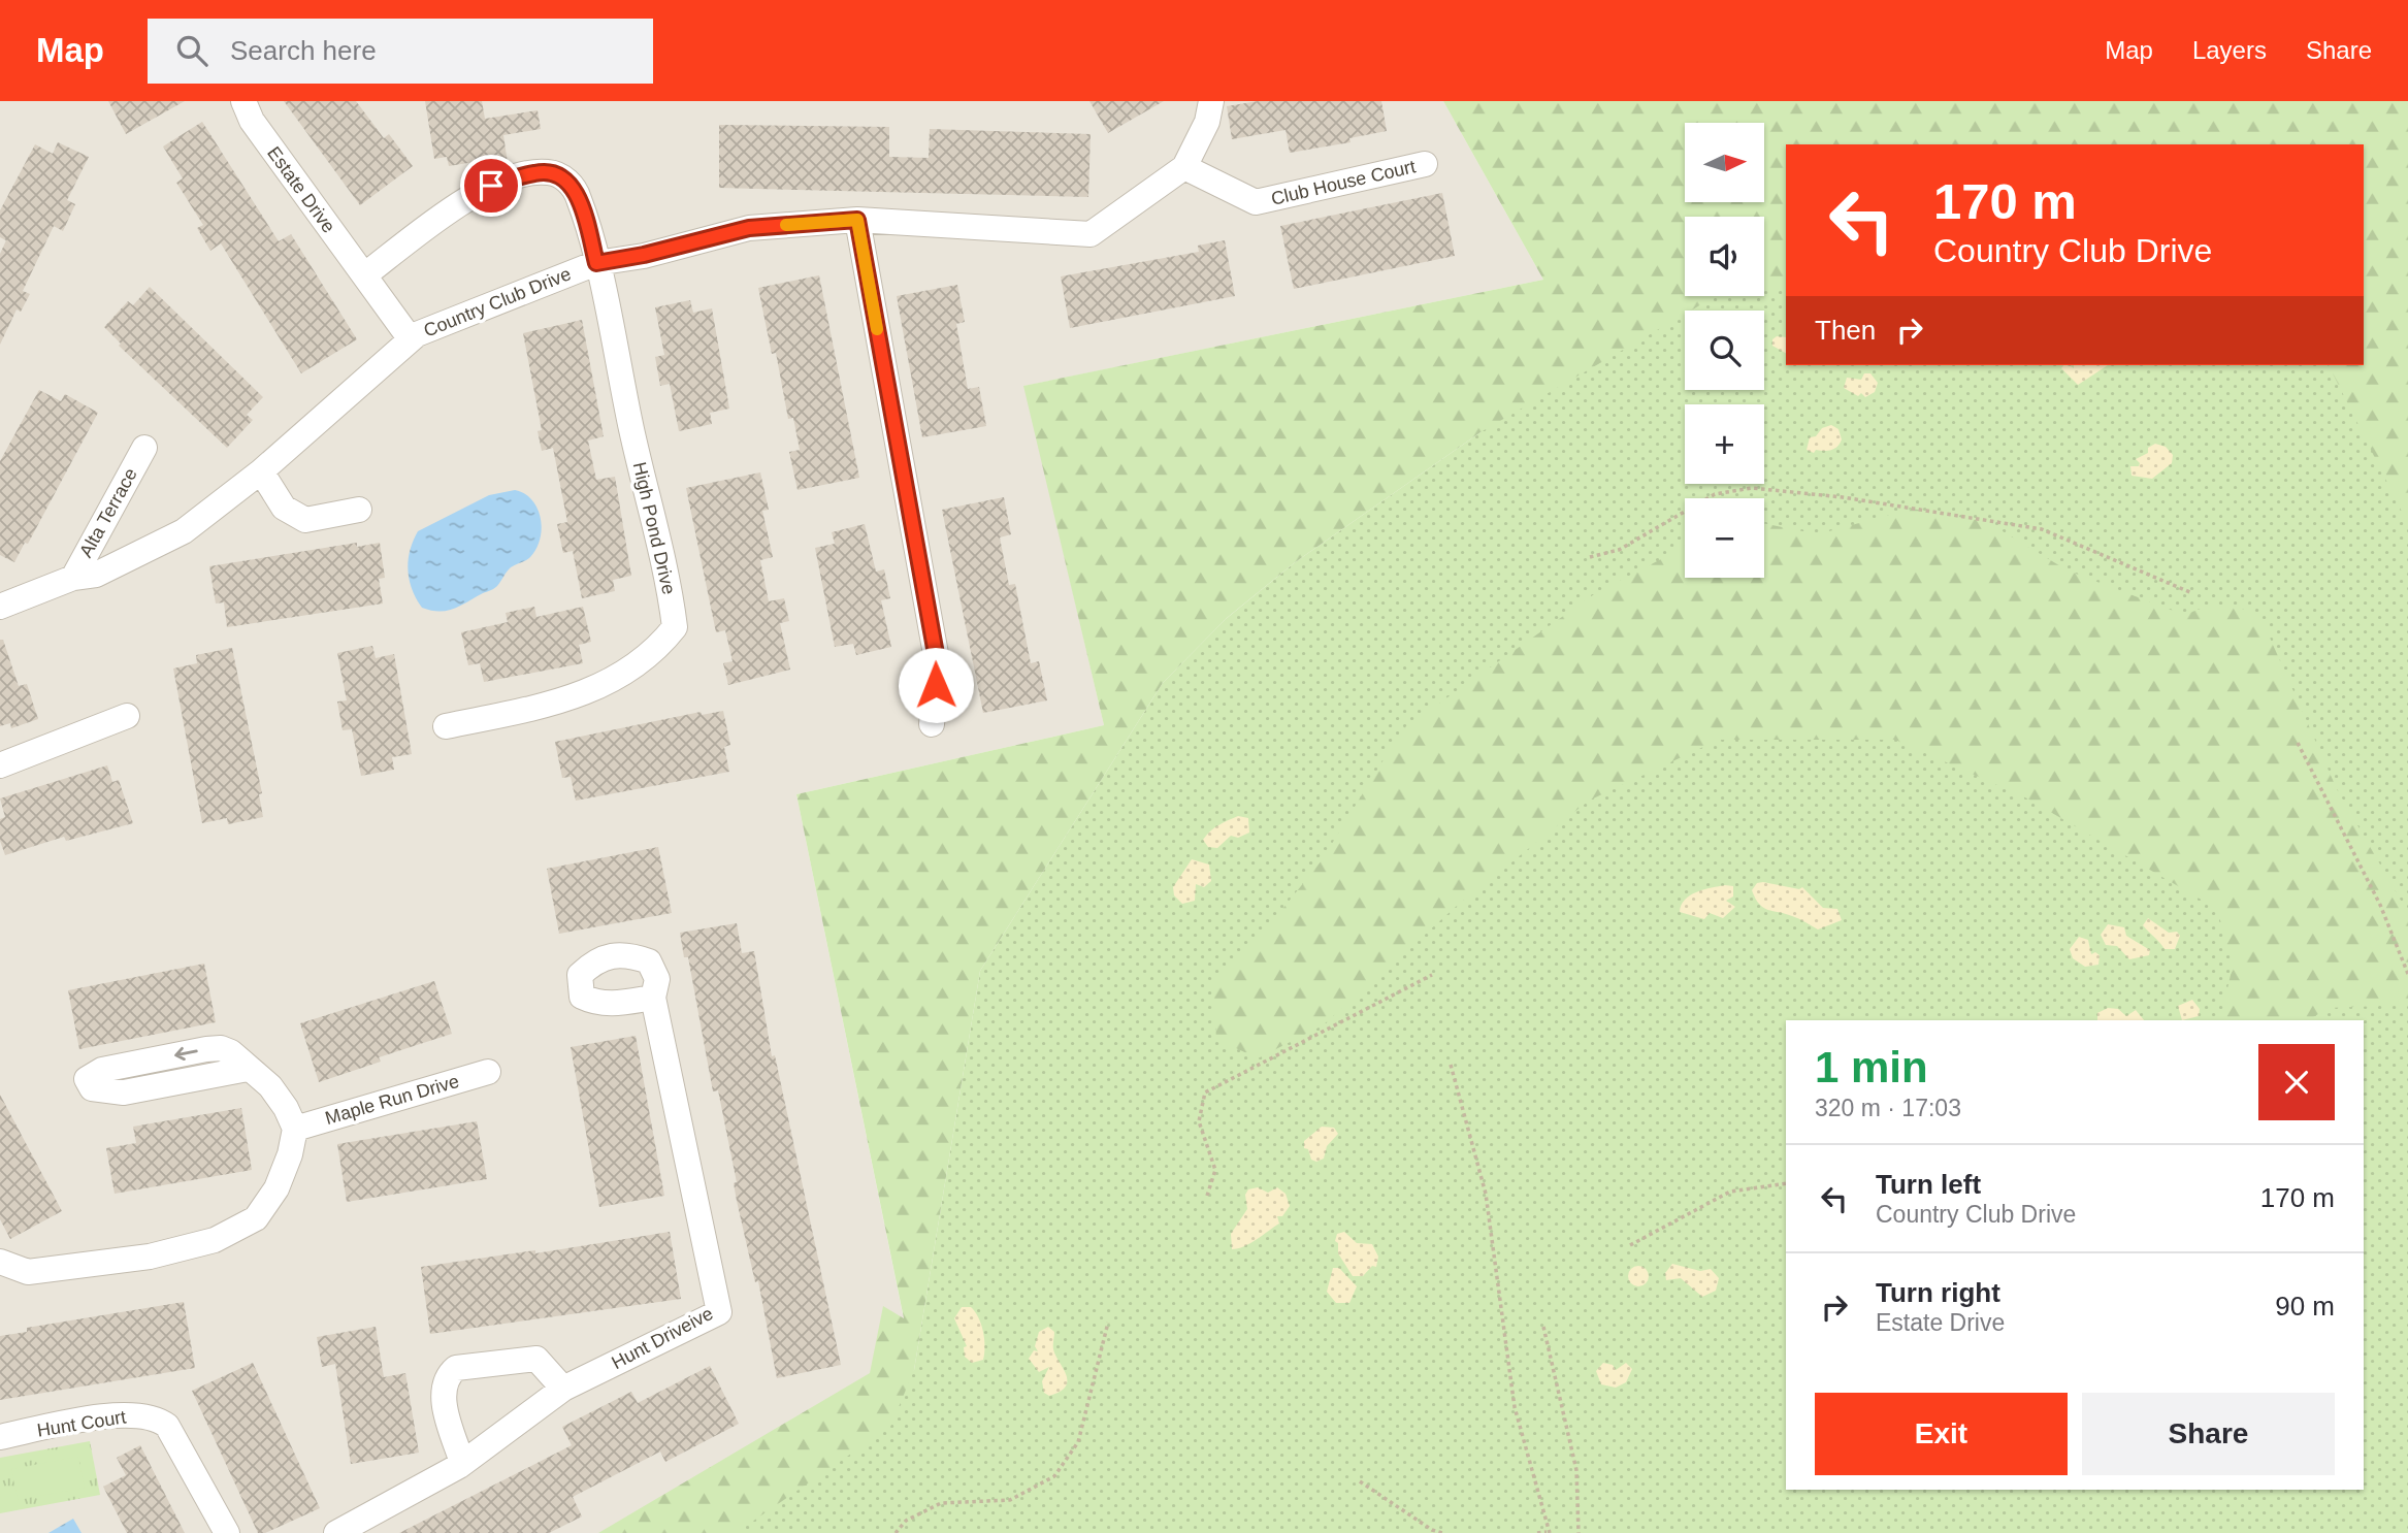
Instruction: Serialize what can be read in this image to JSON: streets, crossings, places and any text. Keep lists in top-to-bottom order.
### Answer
{
  "streets": {
    "street": [
      "Club House Court",
      "Estate Drive",
      "Country Club Drive",
      "Alta Terrace",
      "High Pond Drive",
      "Maple Run Drive",
      "Hunt Driveive",
      "Hunt Court"
    ]
  },
  "crossings": [
    ["Club House Court", "Country Club Drive"],
    ["Estate Drive", "Country Club Drive"],
    ["Country Club Drive", "Alta Terrace"],
    ["Country Club Drive", "High Pond Drive"]
  ],
  "north": "right",
  "page": {
    "header": "Map",
    "search": "Search here",
    "nav": ["Map", "Layers", "Share"],
    "map_buttons": ["+", "−"],
    "turn": ["170 m", "Country Club Drive"],
    "then": "Then",
    "heading": ["1 min", "320 m · 17:03"],
    "list": [
      {
        "name": "Turn left",
        "note": "Country Club Drive",
        "value": "170 m"
      },
      {
        "name": "Turn right",
        "note": "Estate Drive",
        "value": "90 m"
      }
    ],
    "buttons": ["Exit", "Share"]
  }
}
